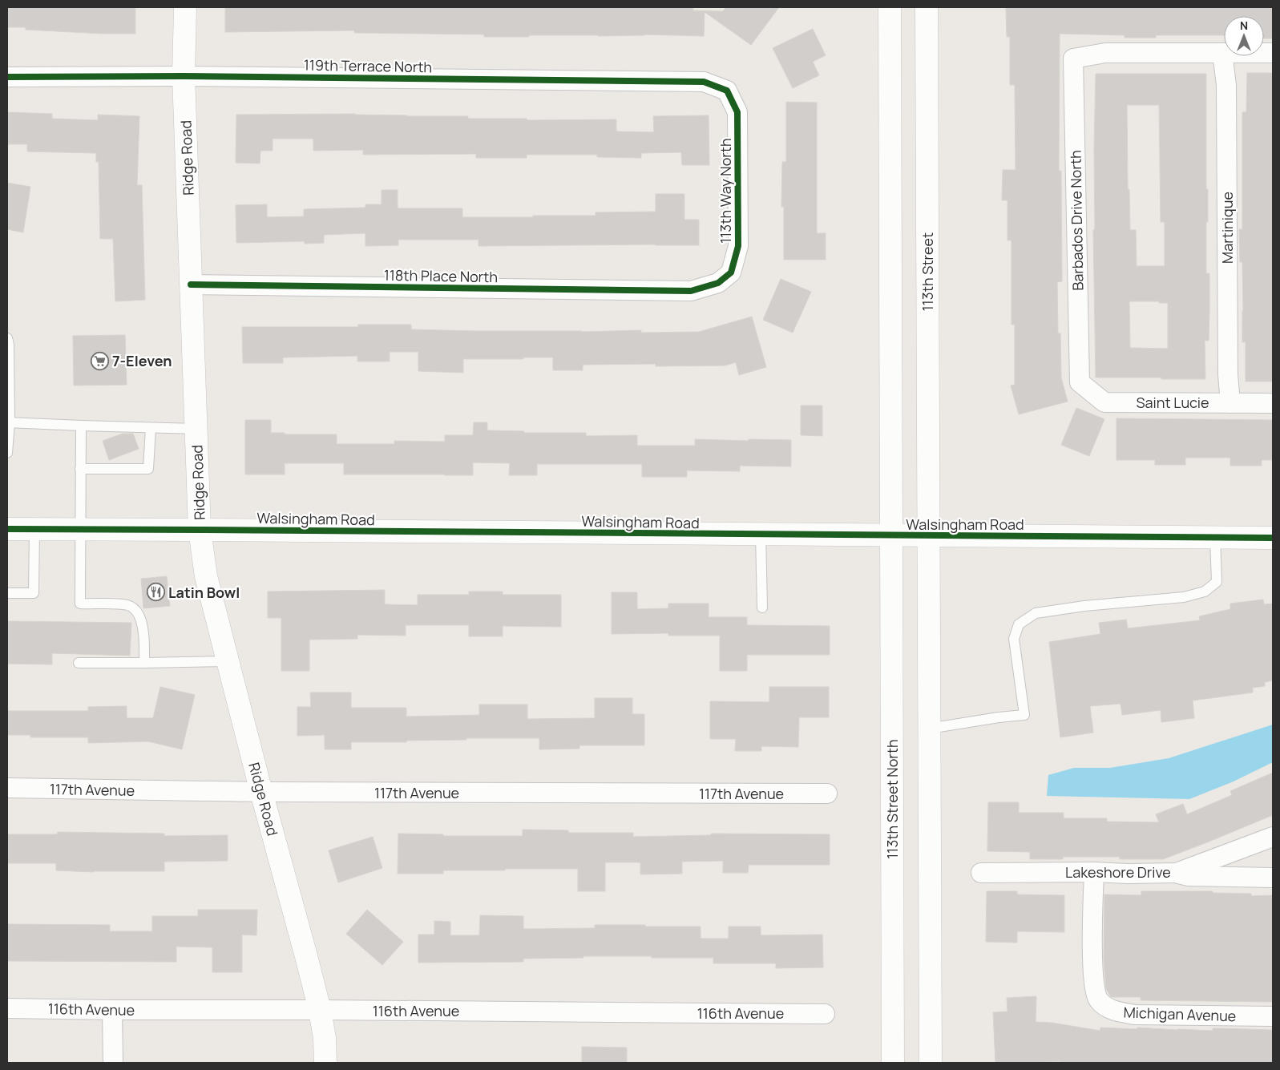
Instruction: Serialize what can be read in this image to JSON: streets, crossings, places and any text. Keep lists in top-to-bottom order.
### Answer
{
  "streets": {
    "street": [
      "119th Terrace North",
      "Ridge Road",
      "113th Way North",
      "Barbados Drive North",
      "Martinique",
      "113th Street",
      "118th Place North",
      "Saint Lucie",
      "Walsingham Road",
      "117th Avenue",
      "113th Street North",
      "Lakeshore Drive",
      "116th Avenue",
      "Michigan Avenue"
    ]
  },
  "crossings": [
    ["119th Terrace North", "Ridge Road"],
    ["119th Terrace North", "113th Way North"],
    ["Ridge Road", "118th Place North"],
    ["Ridge Road", "Walsingham Road"],
    ["Ridge Road", "117th Avenue"],
    ["Ridge Road", "116th Avenue"],
    ["113th Way North", "118th Place North"],
    ["Barbados Drive North", "Martinique"],
    ["Barbados Drive North", "Saint Lucie"],
    ["Martinique", "Saint Lucie"],
    ["113th Street", "Walsingham Road"],
    ["Walsingham Road", "113th Street North"],
    ["Lakeshore Drive", "Michigan Avenue"]
  ],
  "places": {
    "supermarket": ["7-Eleven"],
    "restaurant": ["Latin Bowl"]
  },
  "north": "top"
}
